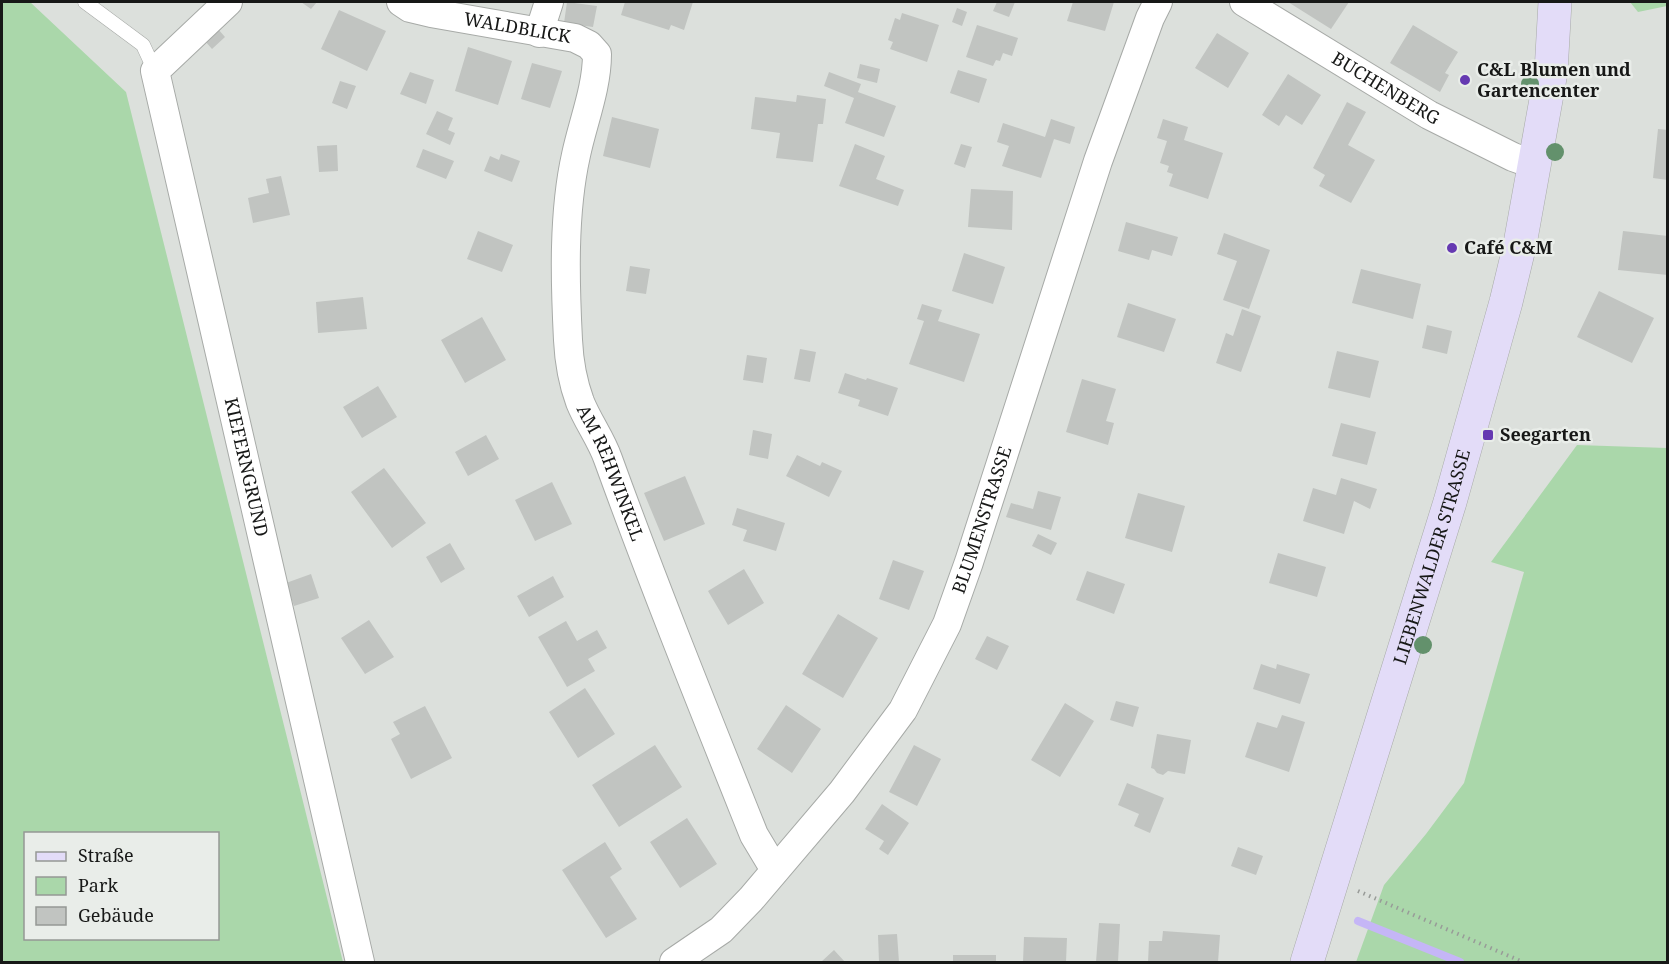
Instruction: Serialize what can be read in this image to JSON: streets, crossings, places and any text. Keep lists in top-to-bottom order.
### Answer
{
  "streets": {
    "main road": ["LIEBENWALDER STRASSE"],
    "street": [
      "WALDBLICK",
      "BUCHENBERG",
      "KIEFERNGRUND",
      "AM REHWINKEL",
      "BLUMENSTRASSE"
    ]
  },
  "crossings": [
    ["WALDBLICK", "AM REHWINKEL"],
    ["BUCHENBERG", "LIEBENWALDER STRASSE"],
    ["AM REHWINKEL", "BLUMENSTRASSE"]
  ],
  "places": {
    "other": ["C&L Blumen und Gartencenter", "Café C&M"],
    "transit": ["Seegarten"]
  },
  "legend": ["Straße", "Park", "Gebäude"]
}
